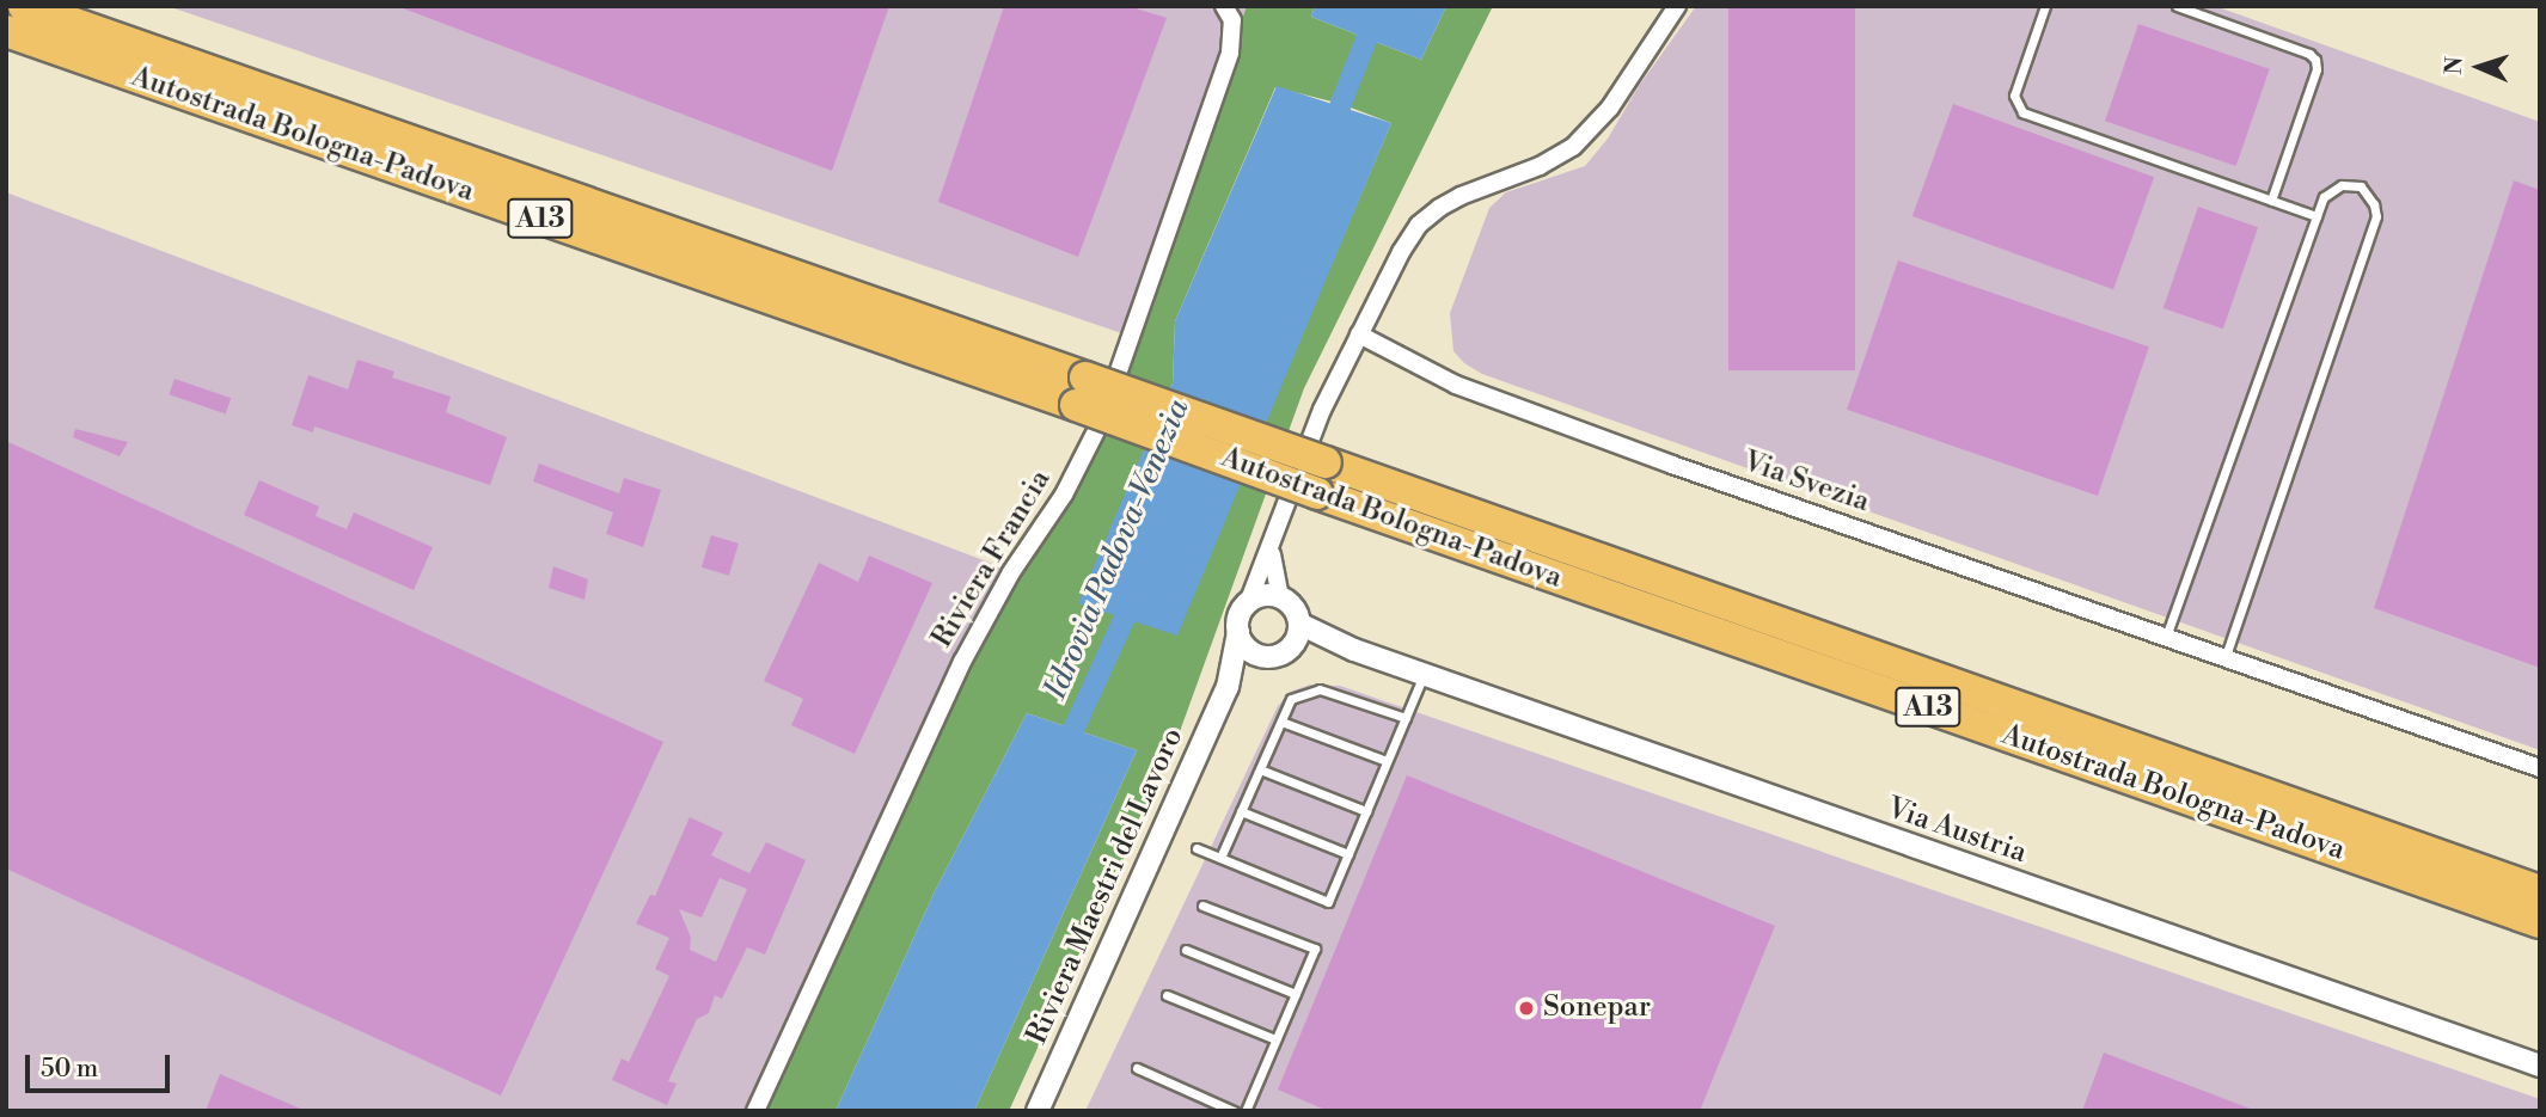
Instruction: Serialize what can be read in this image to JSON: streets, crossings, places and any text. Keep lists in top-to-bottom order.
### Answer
{
  "streets": {
    "highway": ["Autostrada Bologna-Padova", "A13"],
    "street": [
      "Via Svezia",
      "Riviera Francia",
      "Via Austria",
      "Riviera Maestri del Lavoro"
    ]
  },
  "crossings": [
    ["Via Svezia", "Riviera Maestri del Lavoro"],
    ["Via Austria", "Riviera Maestri del Lavoro"]
  ],
  "water": ["Idrovia Padova-Venezia"],
  "places": ["Sonepar"],
  "scale_bar": "50 m",
  "north": "left"
}
